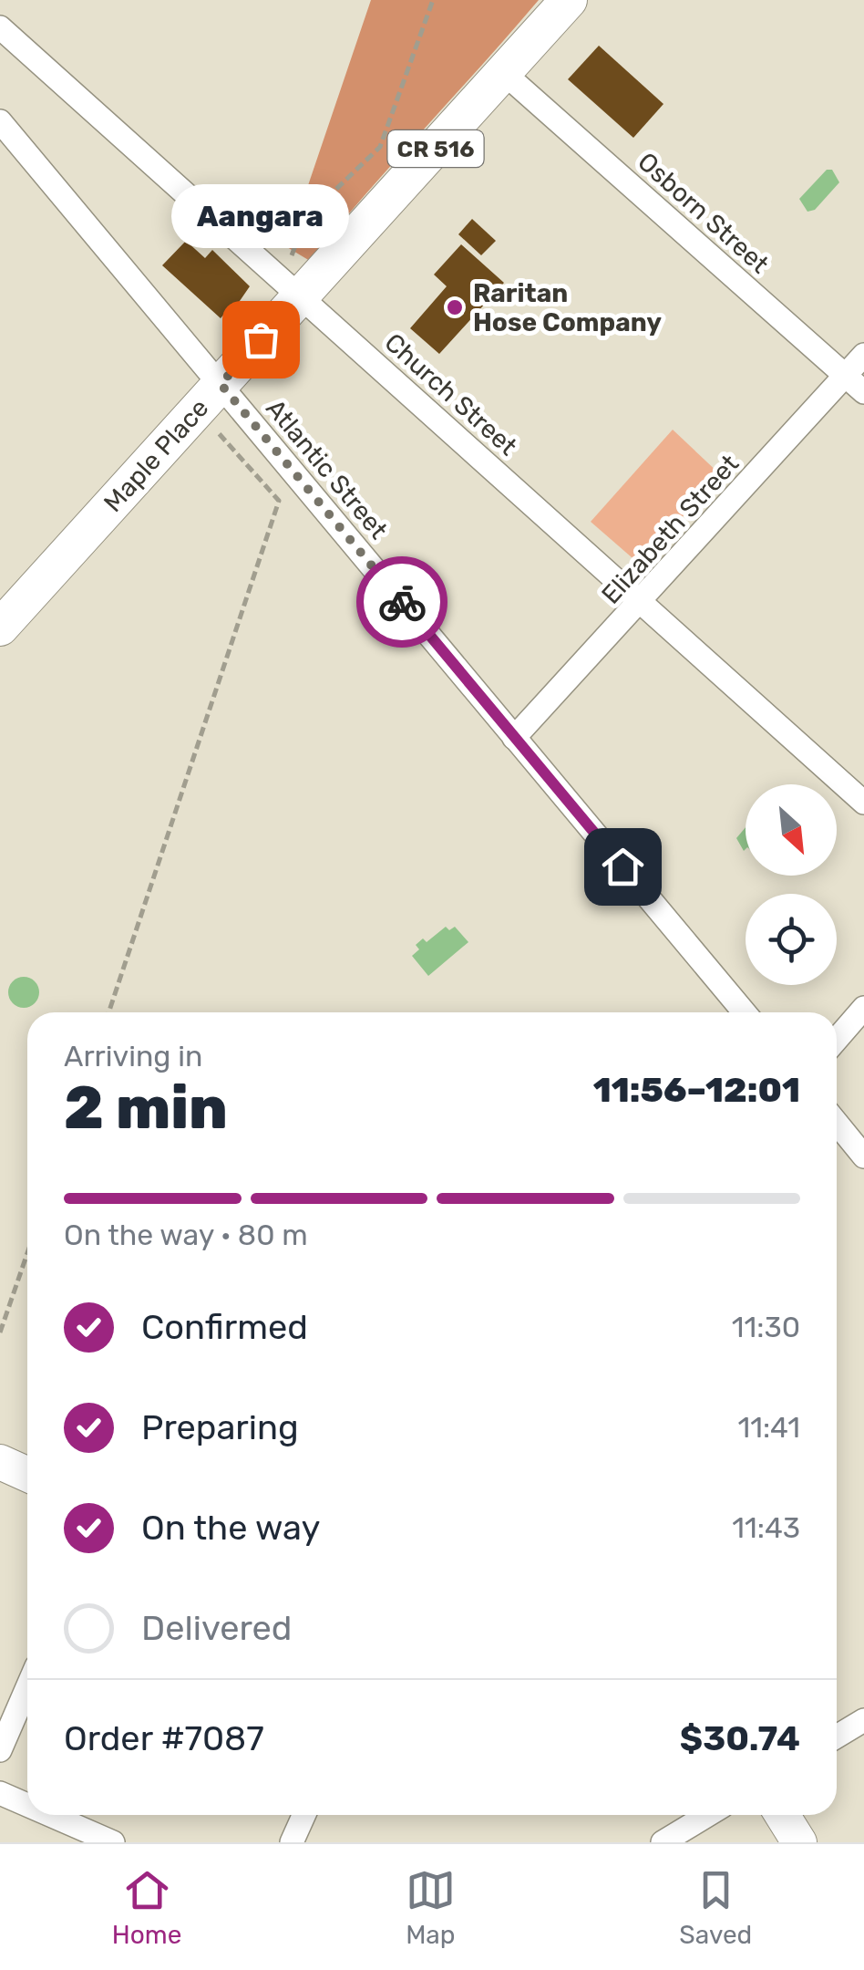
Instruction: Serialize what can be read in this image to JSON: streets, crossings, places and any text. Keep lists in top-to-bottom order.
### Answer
{
  "streets": {
    "main road": ["CR 516", "Maple Place"],
    "street": [
      "Osborn Street",
      "Church Street",
      "Atlantic Street",
      "Elizabeth Street"
    ]
  },
  "crossings": [
    ["Osborn Street", "Maple Place"],
    ["Osborn Street", "Elizabeth Street"],
    ["Church Street", "Maple Place"],
    ["Church Street", "Elizabeth Street"],
    ["Maple Place", "Atlantic Street"],
    ["Atlantic Street", "Elizabeth Street"]
  ],
  "places": ["Raritan Hose Company", "Aangara"],
  "north": "bottom right",
  "page": {
    "bubble": "Aangara",
    "heading": ["2 min", "Arriving in", "11:56–12:01"],
    "panel": ["Order #7087", "$30.74"],
    "bar": "On the way · 80 m",
    "list": [
      ["Confirmed", "11:30"],
      ["Preparing", "11:41"],
      ["On the way", "11:43"],
      "Delivered"
    ],
    "tabs": ["Home", "Map", "Saved"]
  }
}
